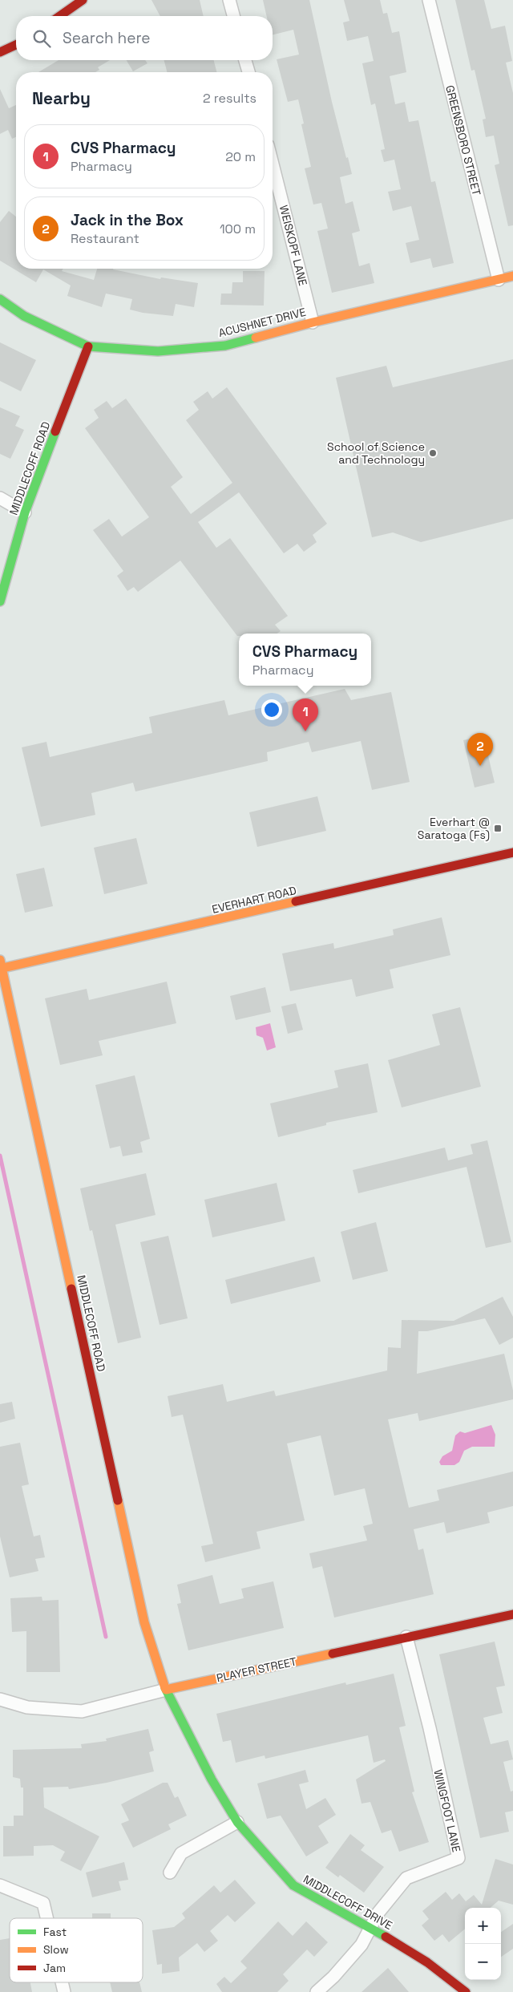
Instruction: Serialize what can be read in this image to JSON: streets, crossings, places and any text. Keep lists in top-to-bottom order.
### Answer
{
  "streets": {
    "street": [
      "GREENSBORO STREET",
      "WEISKOPF LANE",
      "ACUSHNET DRIVE",
      "MIDDLECOFF ROAD",
      "EVERHART ROAD",
      "PLAYER STREET",
      "WINGFOOT LANE",
      "MIDDLECOFF DRIVE"
    ]
  },
  "crossings": [
    ["GREENSBORO STREET", "ACUSHNET DRIVE"],
    ["WEISKOPF LANE", "ACUSHNET DRIVE"],
    ["ACUSHNET DRIVE", "MIDDLECOFF ROAD"],
    ["MIDDLECOFF ROAD", "EVERHART ROAD"],
    ["MIDDLECOFF ROAD", "PLAYER STREET"],
    ["MIDDLECOFF ROAD", "MIDDLECOFF DRIVE"],
    ["PLAYER STREET", "WINGFOOT LANE"],
    ["PLAYER STREET", "MIDDLECOFF DRIVE"],
    ["WINGFOOT LANE", "MIDDLECOFF DRIVE"]
  ],
  "places": {
    "other": ["School of Science and Technology"],
    "transit": ["Everhart @ Saratoga (Fs)"]
  },
  "legend": ["Fast", "Slow", "Jam"],
  "page": {
    "search": "Search here",
    "heading": ["Nearby", "2 results"],
    "list": [
      {
        "mark": "1",
        "name": "CVS Pharmacy",
        "note": "Pharmacy",
        "value": "20 m"
      },
      {
        "mark": "2",
        "name": "Jack in the Box",
        "note": "Restaurant",
        "value": "100 m"
      }
    ],
    "popup": ["CVS Pharmacy", "Pharmacy"],
    "pins": ["1", "2"],
    "map_buttons": ["+", "−"]
  }
}
